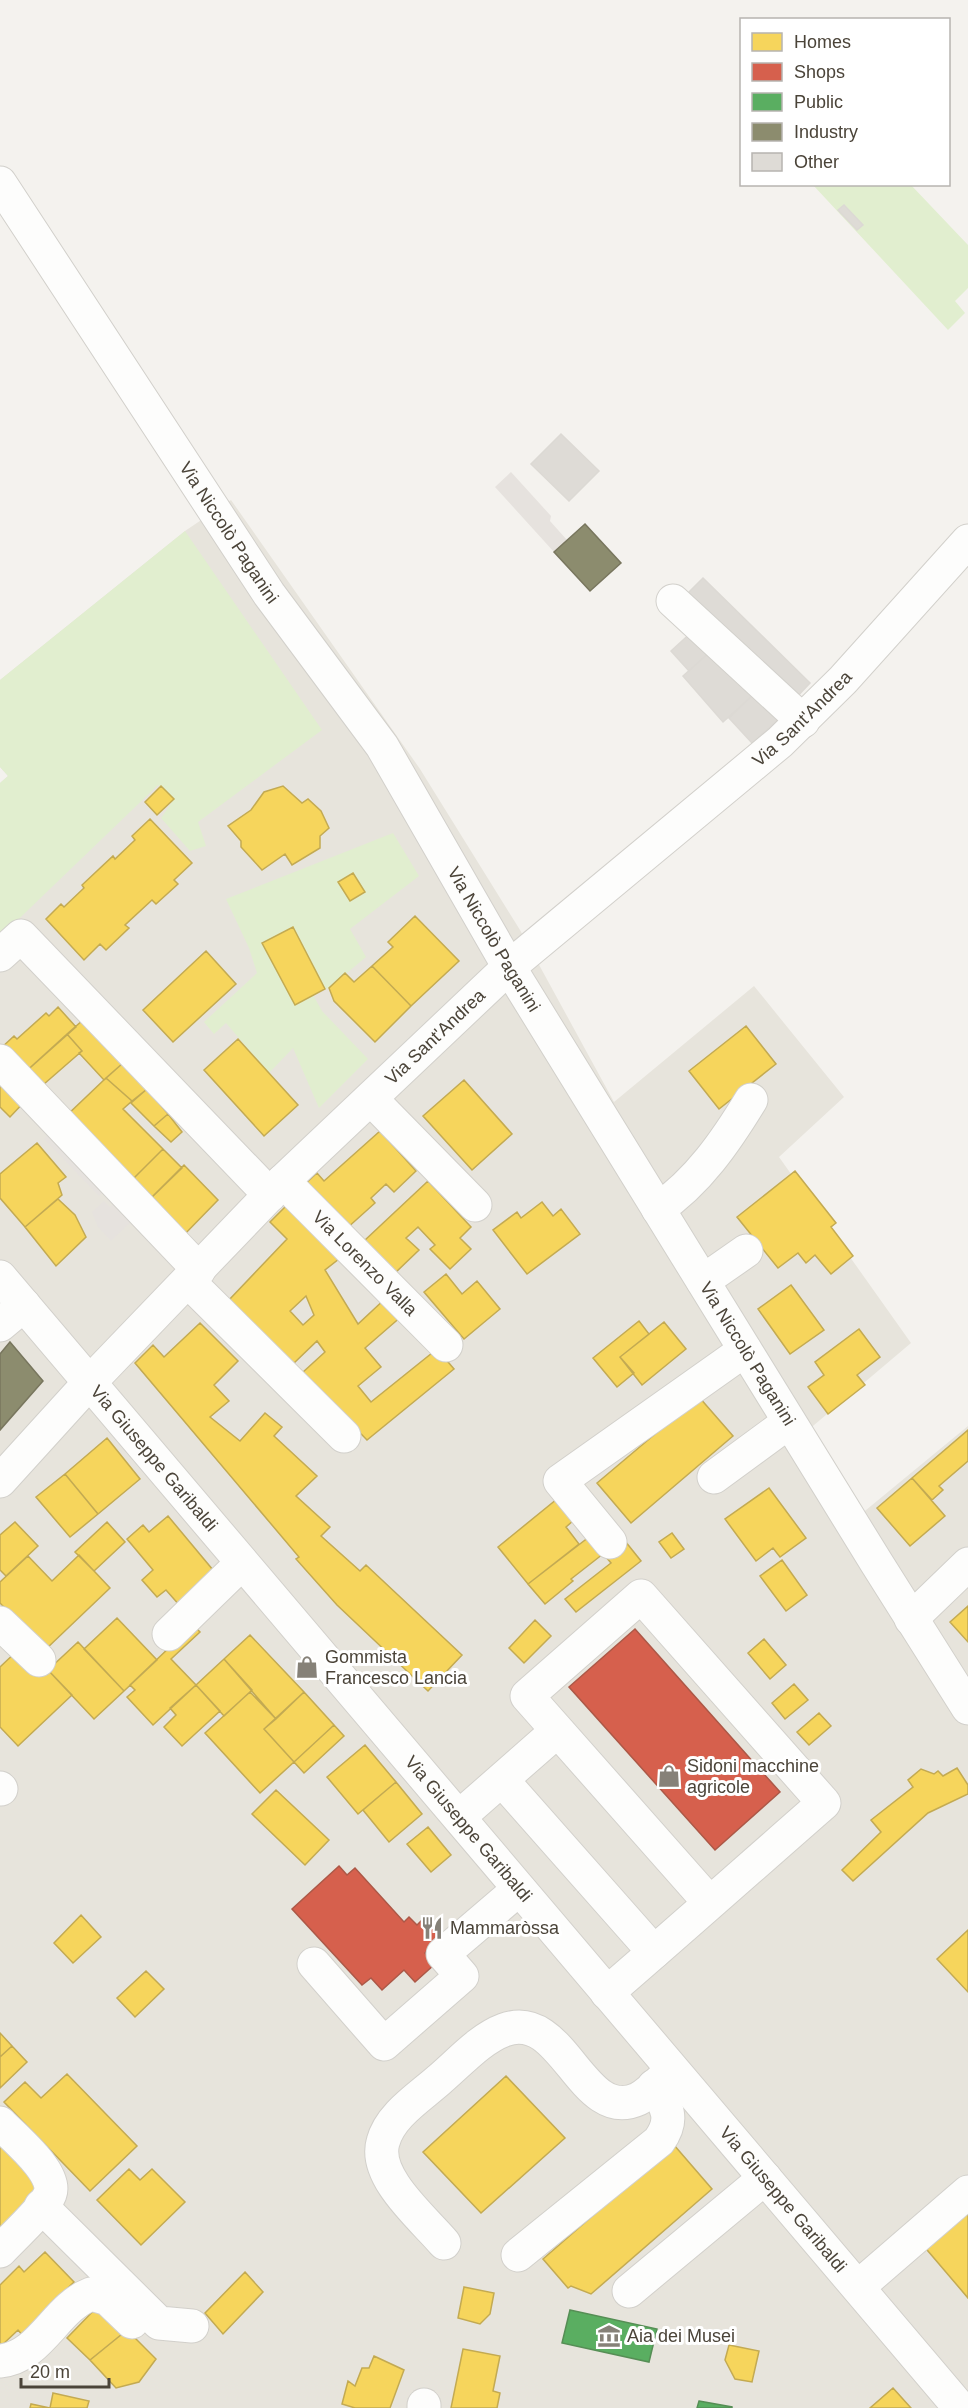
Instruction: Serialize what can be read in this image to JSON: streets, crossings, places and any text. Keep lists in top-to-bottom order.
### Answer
{
  "streets": {
    "street": [
      "Via Niccolò Paganini",
      "Via Sant'Andrea",
      "Via Lorenzo Valla",
      "Via Giuseppe Garibaldi"
    ]
  },
  "crossings": [
    ["Via Niccolò Paganini", "Via Sant'Andrea"],
    ["Via Sant'Andrea", "Via Lorenzo Valla"],
    ["Via Sant'Andrea", "Via Giuseppe Garibaldi"]
  ],
  "places": {
    "shop": ["Gommista Francesco Lancia", "Sidoni macchine agricole"],
    "restaurant": ["Mammaròssa"],
    "museum": ["Aia dei Musei"]
  },
  "legend": [
    "Homes",
    "Shops",
    "Public",
    "Industry",
    "Other"
  ],
  "scale_bar": "20 m"
}
